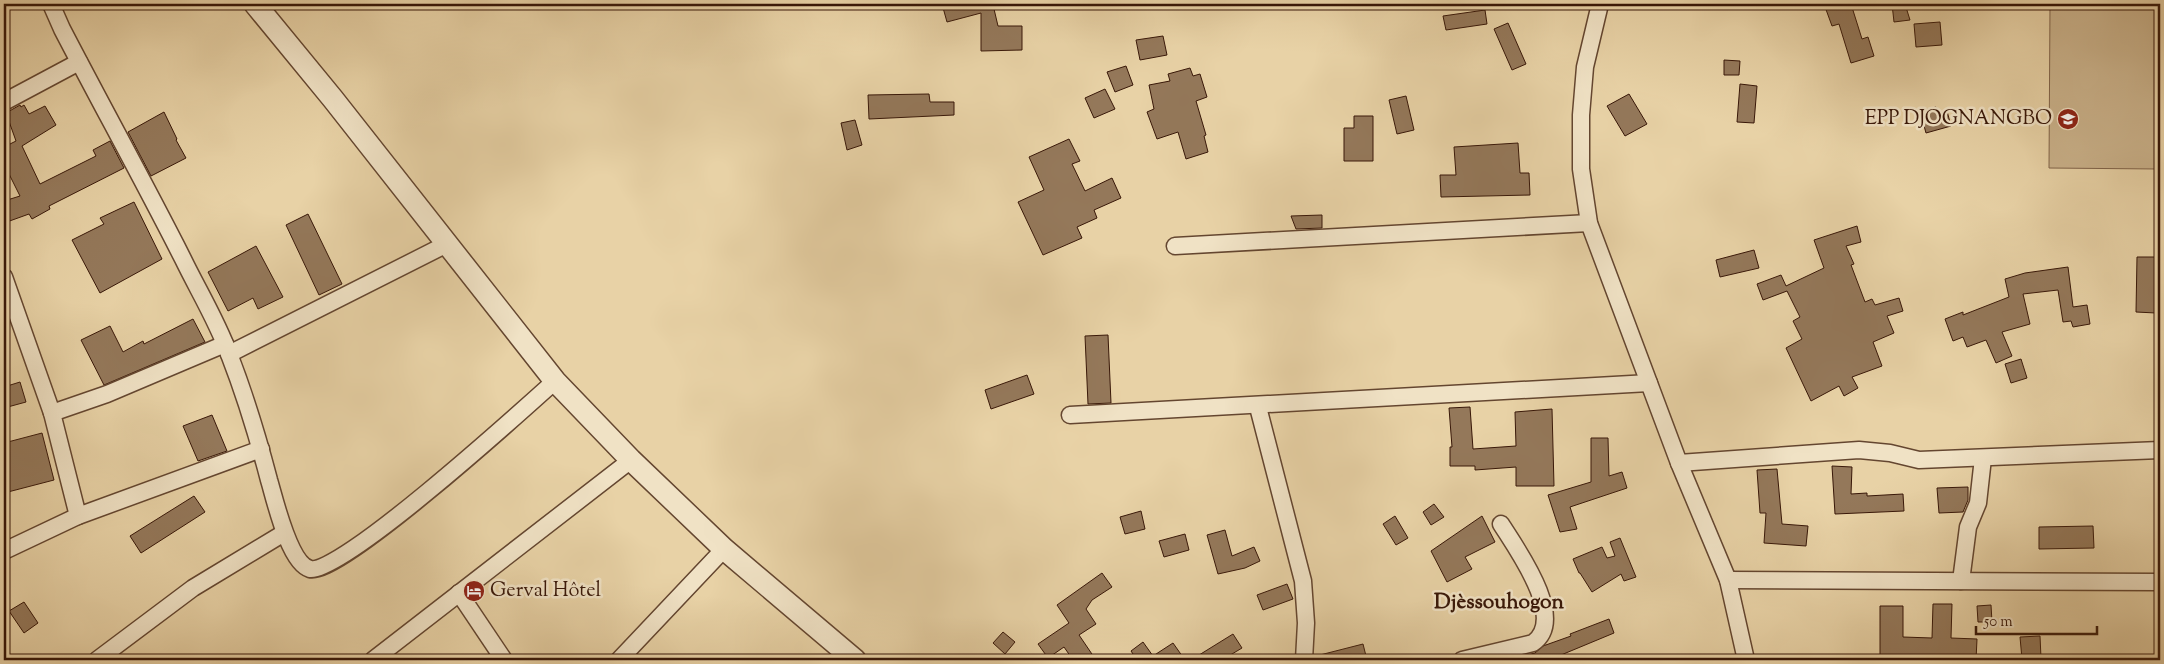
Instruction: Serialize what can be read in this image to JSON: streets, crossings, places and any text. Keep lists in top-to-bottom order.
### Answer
{
  "districts": ["Djèssouhogon"],
  "places": {
    "school or university": ["EPP DJOGNANGBO"],
    "hotel": ["Gerval Hôtel"]
  },
  "scale_bar": "50 m"
}
